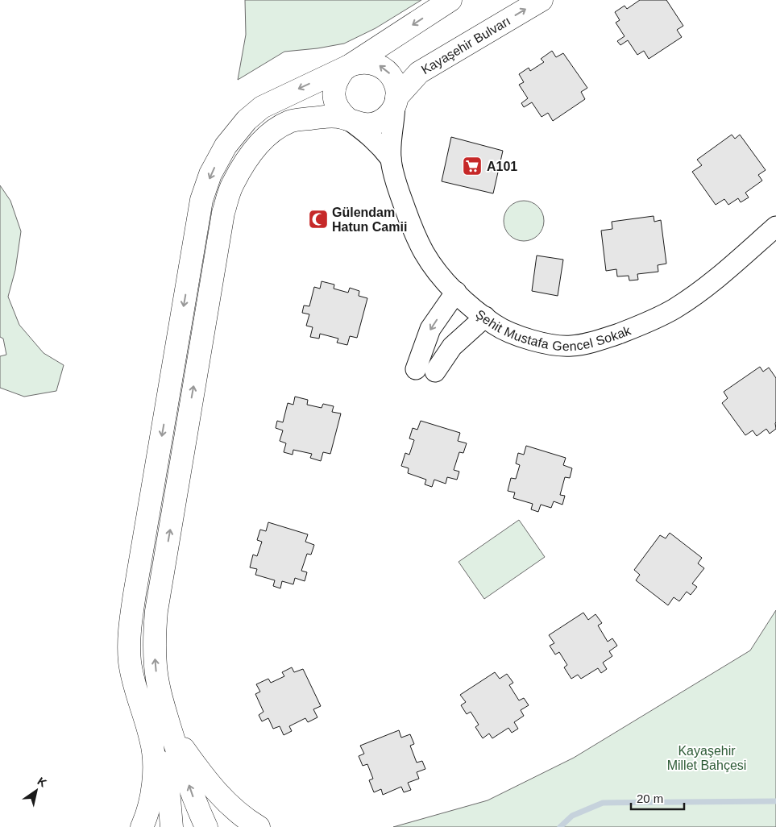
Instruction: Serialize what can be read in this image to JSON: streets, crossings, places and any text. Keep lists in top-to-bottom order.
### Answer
{
  "streets": {
    "main road": ["Kayaşehir Bulvarı"],
    "street": ["Şehit Mustafa Gencel Sokak"]
  },
  "parks": ["Kayaşehir Millet Bahçesi"],
  "places": {
    "supermarket": ["A101"],
    "mosque": ["Gülendam Hatun Camii"]
  },
  "scale_bar": "20 m",
  "north": "top right"
}
